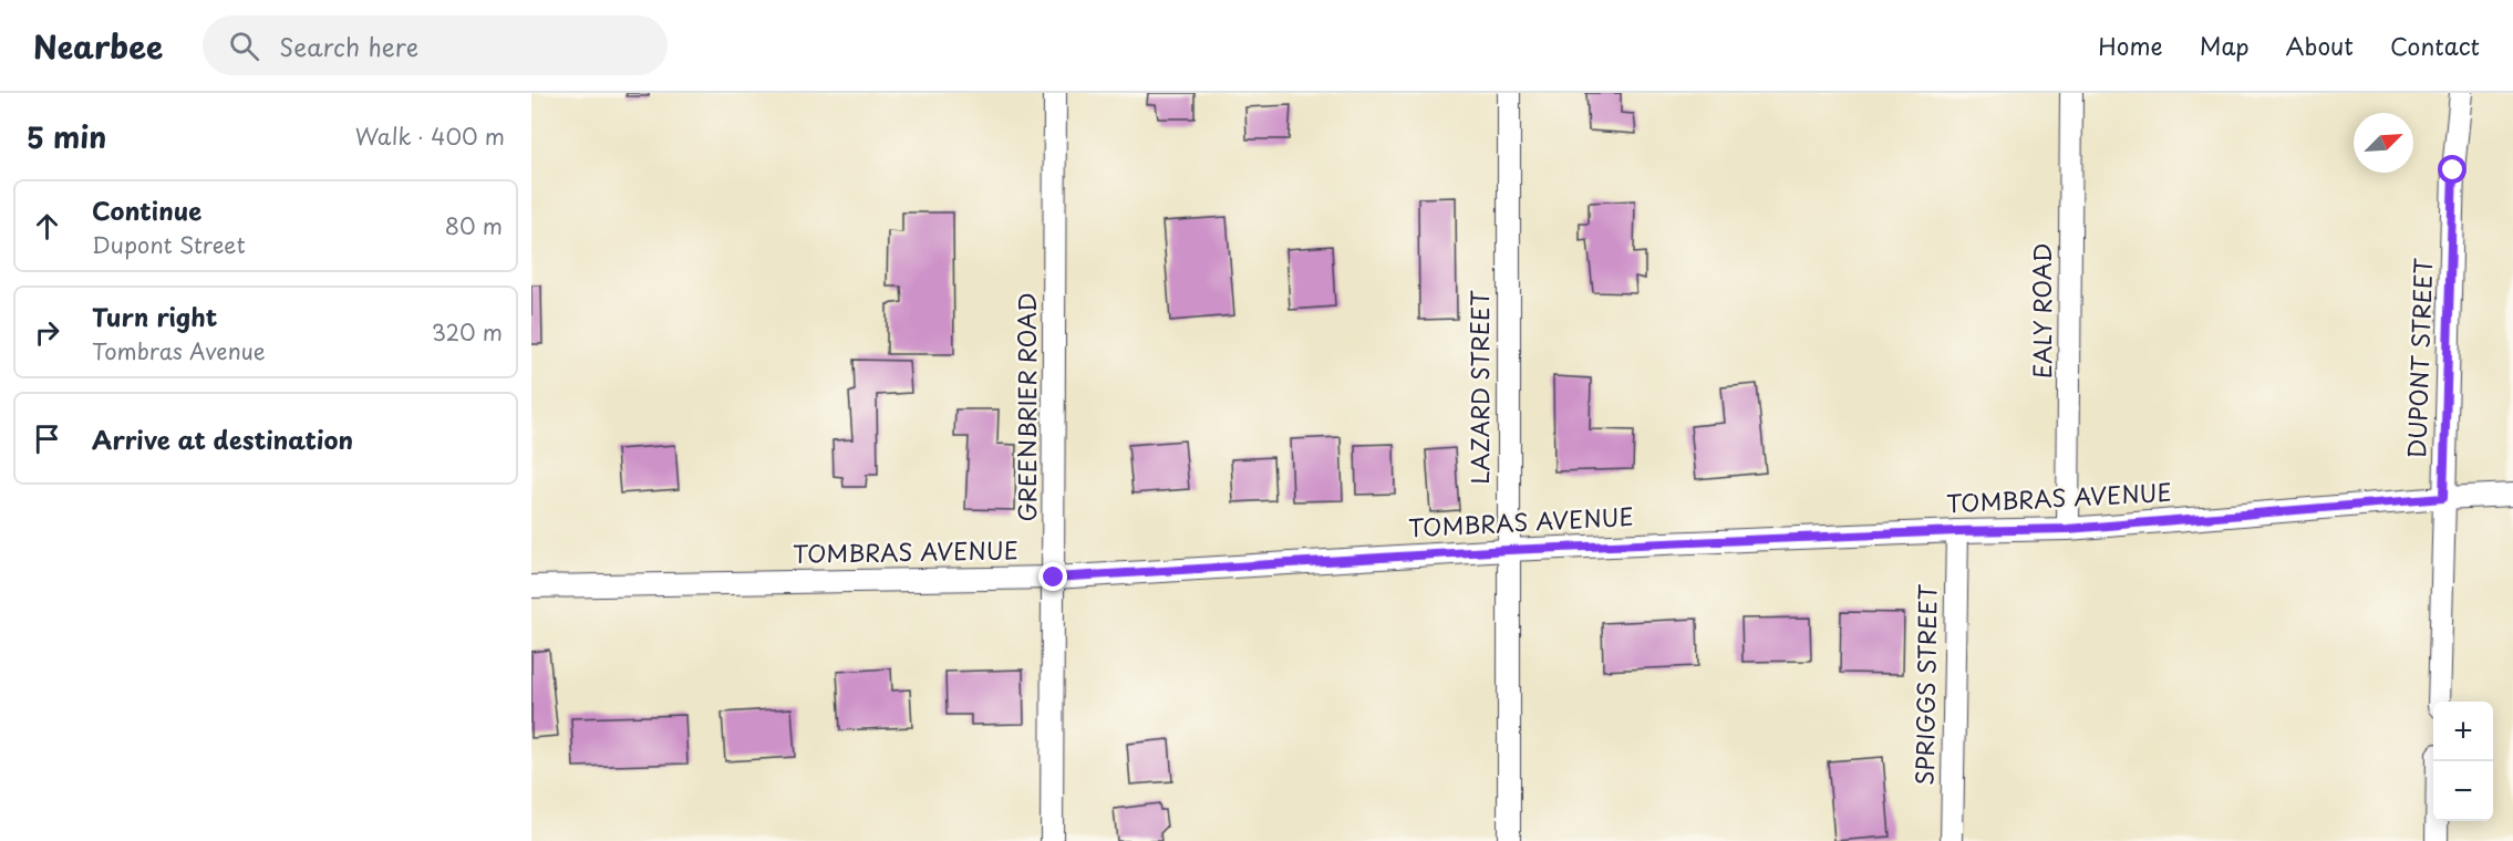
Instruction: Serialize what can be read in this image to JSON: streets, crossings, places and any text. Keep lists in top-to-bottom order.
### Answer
{
  "streets": {
    "street": [
      "EALY ROAD",
      "DUPONT STREET",
      "LAZARD STREET",
      "GREENBRIER ROAD",
      "TOMBRAS AVENUE",
      "SPRIGGS STREET"
    ]
  },
  "crossings": [
    ["EALY ROAD", "TOMBRAS AVENUE"],
    ["DUPONT STREET", "TOMBRAS AVENUE"],
    ["LAZARD STREET", "TOMBRAS AVENUE"],
    ["GREENBRIER ROAD", "TOMBRAS AVENUE"],
    ["TOMBRAS AVENUE", "SPRIGGS STREET"]
  ],
  "north": "top right",
  "page": {
    "header": "Nearbee",
    "search": "Search here",
    "nav": [
      "Home",
      "Map",
      "About",
      "Contact"
    ],
    "heading": ["5 min", "Walk · 400 m"],
    "list": [
      ["Continue", "Dupont Street", "80 m"],
      ["Turn right", "Tombras Avenue", "320 m"],
      "Arrive at destination"
    ],
    "map_buttons": ["+", "−"]
  }
}
